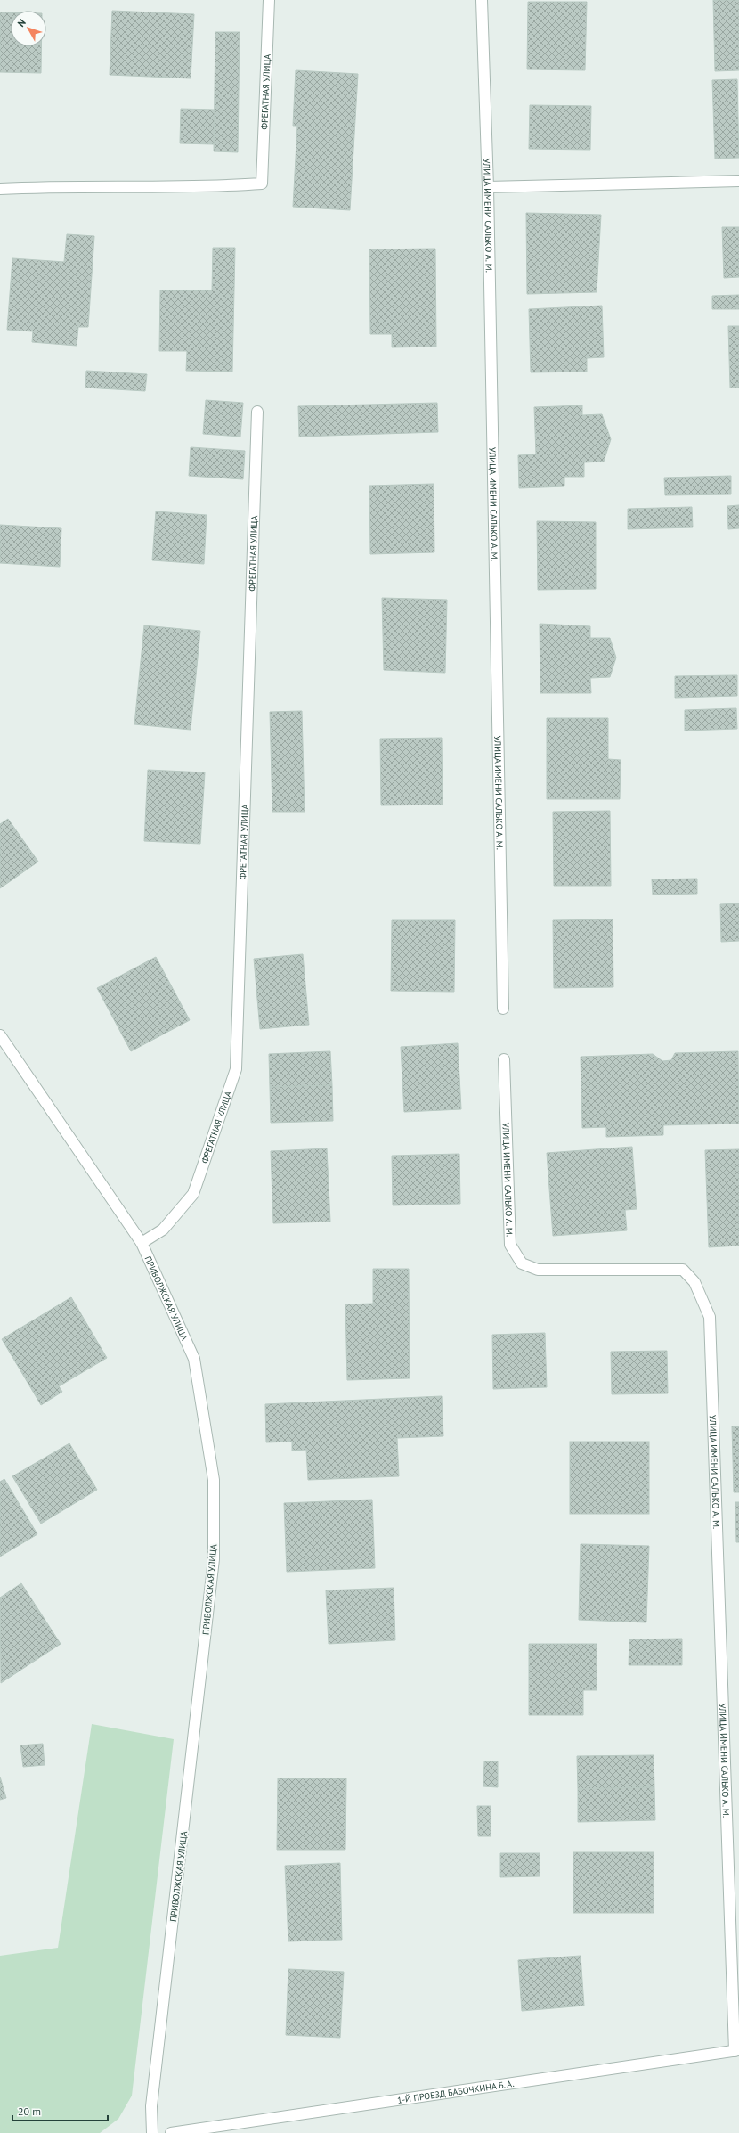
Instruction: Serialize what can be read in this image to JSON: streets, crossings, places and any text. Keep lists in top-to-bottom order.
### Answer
{
  "streets": {
    "street": [
      "ФРЕГАТНАЯ УЛИЦА",
      "УЛИЦА ИМЕНИ САЛЬКО А. М.",
      "ПРИВОЛЖСКАЯ УЛИЦА",
      "1-Й ПРОЕЗД БАБОЧКИНА Б. А."
    ]
  },
  "crossings": [
    ["ФРЕГАТНАЯ УЛИЦА", "ПРИВОЛЖСКАЯ УЛИЦА"],
    ["УЛИЦА ИМЕНИ САЛЬКО А. М.", "1-Й ПРОЕЗД БАБОЧКИНА Б. А."]
  ],
  "scale_bar": "20 m",
  "north": "top left"
}
